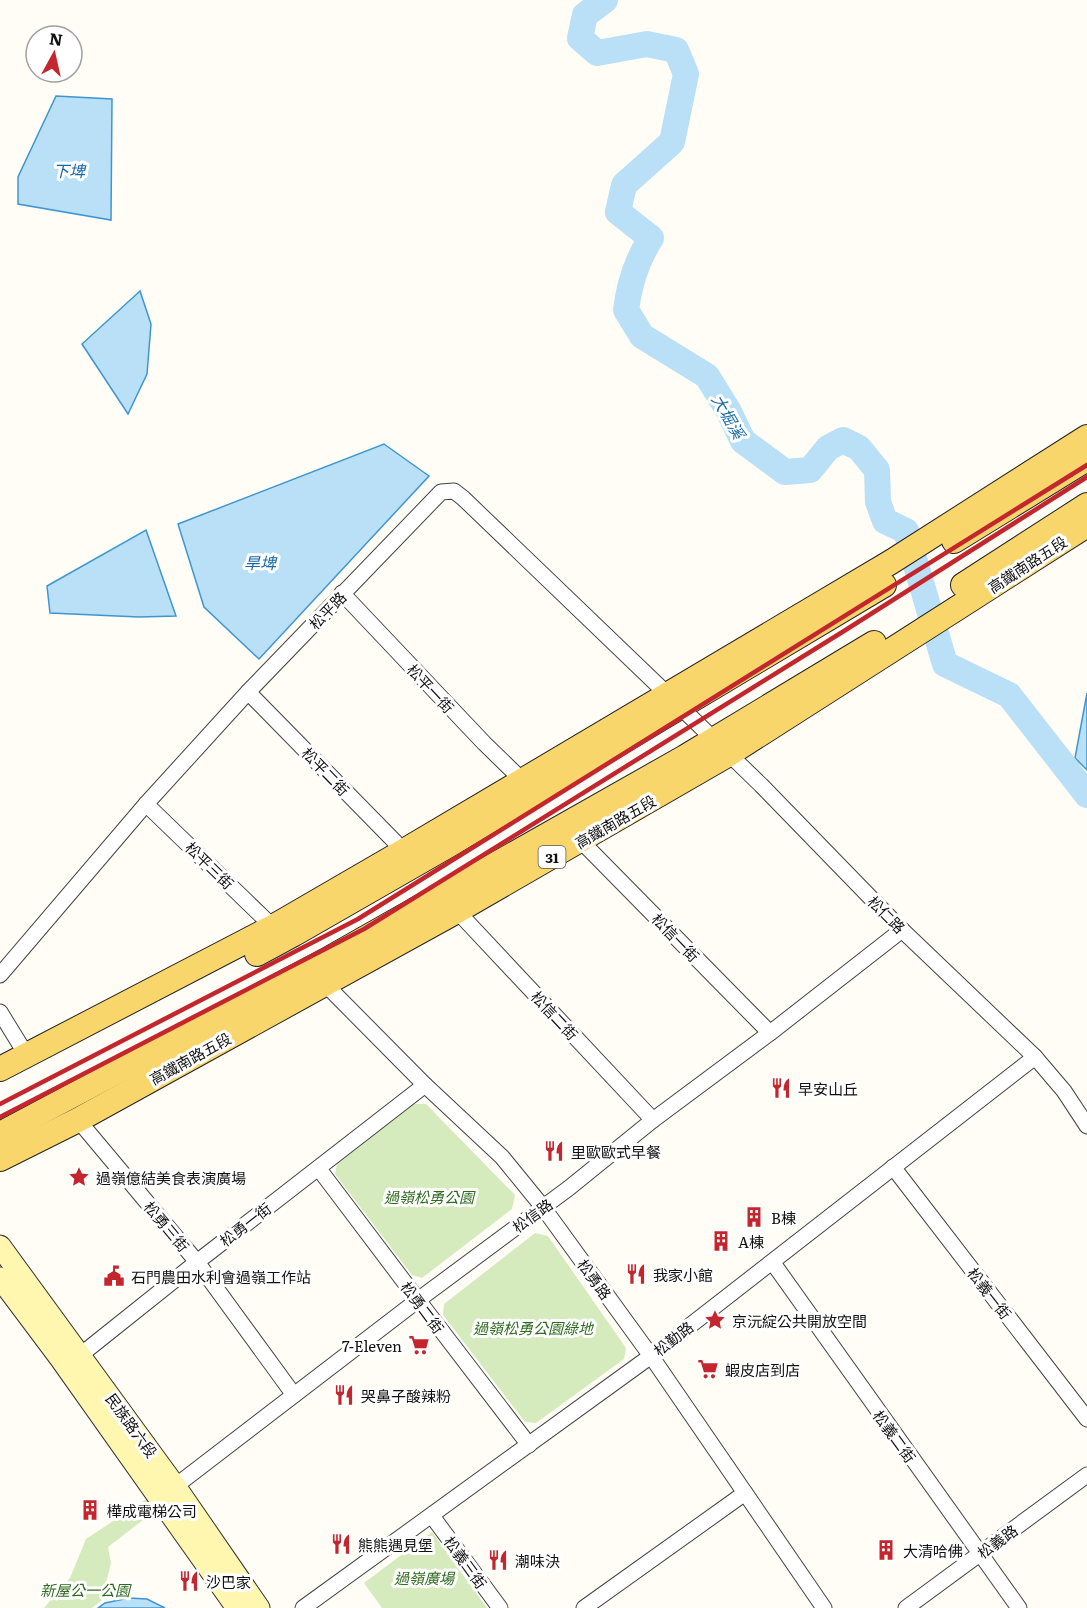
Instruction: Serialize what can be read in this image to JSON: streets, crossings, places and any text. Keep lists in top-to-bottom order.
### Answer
{
  "streets": {
    "main road": ["高鐵南路五段", "31", "民族路六段"],
    "street": [
      "松平路",
      "松平一街",
      "松平二街",
      "松平三街",
      "松仁路",
      "松信一街",
      "松信二街",
      "松信路",
      "松勇一街",
      "松勇三街",
      "松勇路",
      "松義一街",
      "松勇二街",
      "松勤路",
      "松義二街",
      "松義路",
      "松義三街"
    ]
  },
  "crossings": [
    ["高鐵南路五段", "松仁路"],
    ["高鐵南路五段", "松信一街"],
    ["高鐵南路五段", "松信二街"],
    ["高鐵南路五段", "松勇三街"],
    ["高鐵南路五段", "松勇路"],
    ["松平路", "松平一街"],
    ["松平路", "松平二街"],
    ["松平路", "松平三街"],
    ["松平路", "松仁路"],
    ["松仁路", "松信路"],
    ["松仁路", "松勤路"],
    ["松信一街", "松信路"],
    ["松信二街", "松信路"],
    ["松信路", "松勇三街"],
    ["松信路", "松勇路"],
    ["松信路", "松勇二街"],
    ["松信路", "民族路六段"],
    ["松勇一街", "松勇三街"],
    ["松勇一街", "松勇路"],
    ["松勇一街", "松勇二街"],
    ["松勇一街", "民族路六段"],
    ["松勇路", "松勤路"],
    ["松義一街", "松勤路"],
    ["松勇二街", "松勤路"],
    ["松勤路", "松義二街"],
    ["松勤路", "松義三街"],
    ["松義二街", "松義路"]
  ],
  "water": ["下埤", "大堀溪", "旱埤"],
  "parks": [
    "過嶺松勇公園",
    "過嶺松勇公園綠地",
    "過嶺廣場",
    "新屋公一公園"
  ],
  "places": {
    "restaurant": [
      "早安山丘",
      "里歐歐式早餐",
      "我家小館",
      "哭鼻子酸辣粉",
      "熊熊遇見堡",
      "潮味決",
      "沙巴家"
    ],
    "place": ["過嶺億結美食表演廣場", "京沅綻公共開放空間"],
    "building": [
      "B棟",
      "A棟",
      "樺成電梯公司",
      "大清哈佛"
    ],
    "public building": ["石門農田水利會過嶺工作站"],
    "supermarket": ["7-Eleven", "蝦皮店到店"]
  },
  "north": "top"
}
